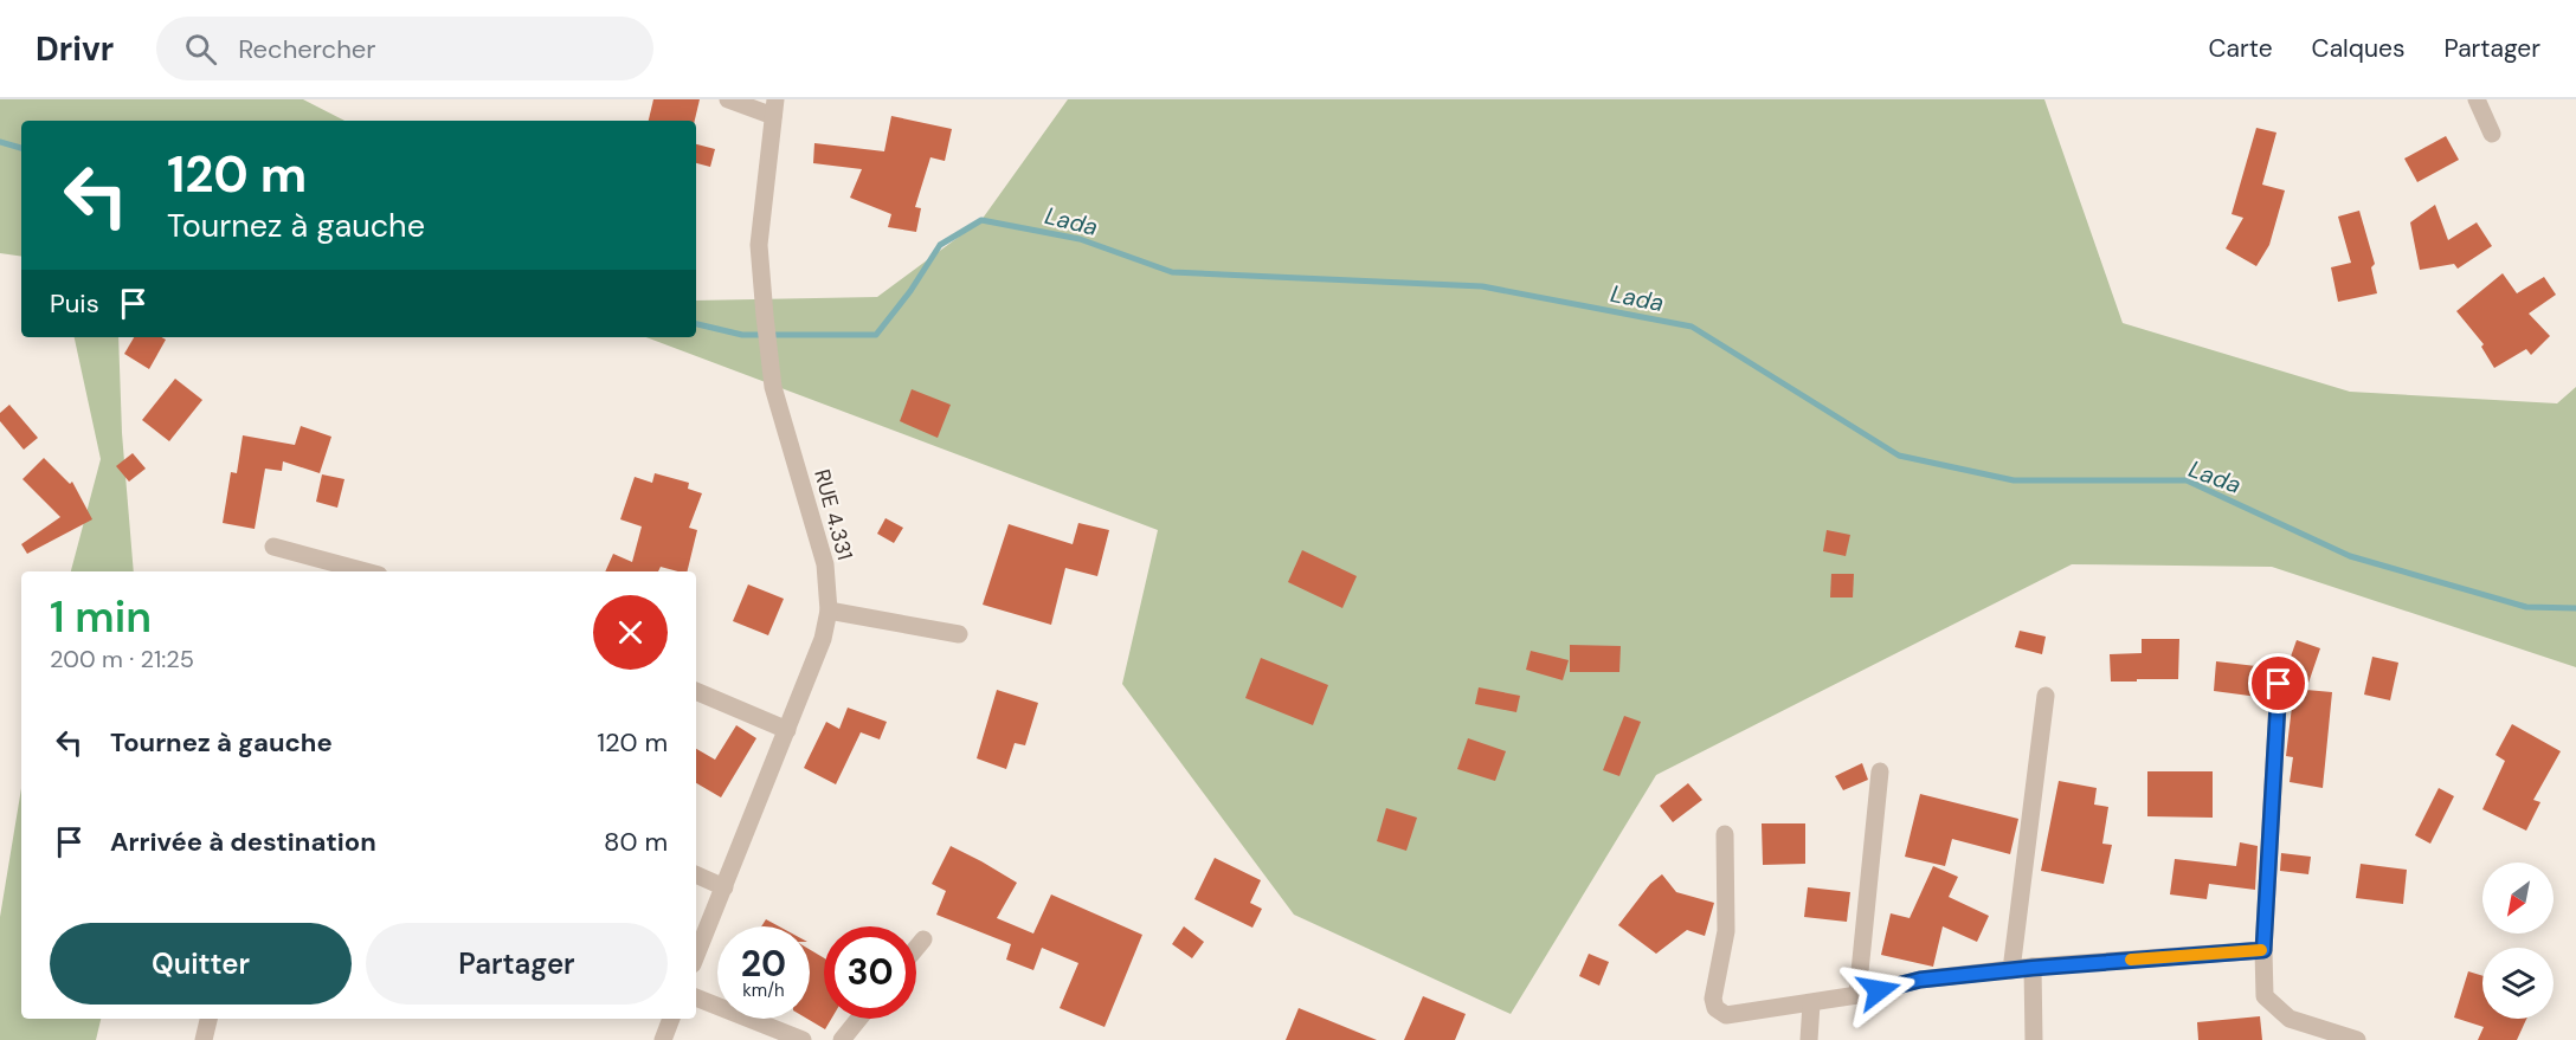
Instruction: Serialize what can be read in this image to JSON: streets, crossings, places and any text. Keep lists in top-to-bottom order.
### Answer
{
  "streets": {
    "street": ["RUE 4.331"]
  },
  "water": ["Lada"],
  "north": "bottom left",
  "page": {
    "header": "Drivr",
    "search": "Rechercher",
    "nav": ["Carte", "Calques", "Partager"],
    "turn": ["120 m", "Tournez à gauche"],
    "then": "Puis",
    "heading": ["1 min", "200 m · 21:25"],
    "list": [
      {
        "name": "Tournez à gauche",
        "value": "120 m"
      },
      {
        "name": "Arrivée à destination",
        "value": "80 m"
      }
    ],
    "buttons": ["Quitter", "Partager"],
    "speed": "20 km/h",
    "limit": "30"
  }
}
